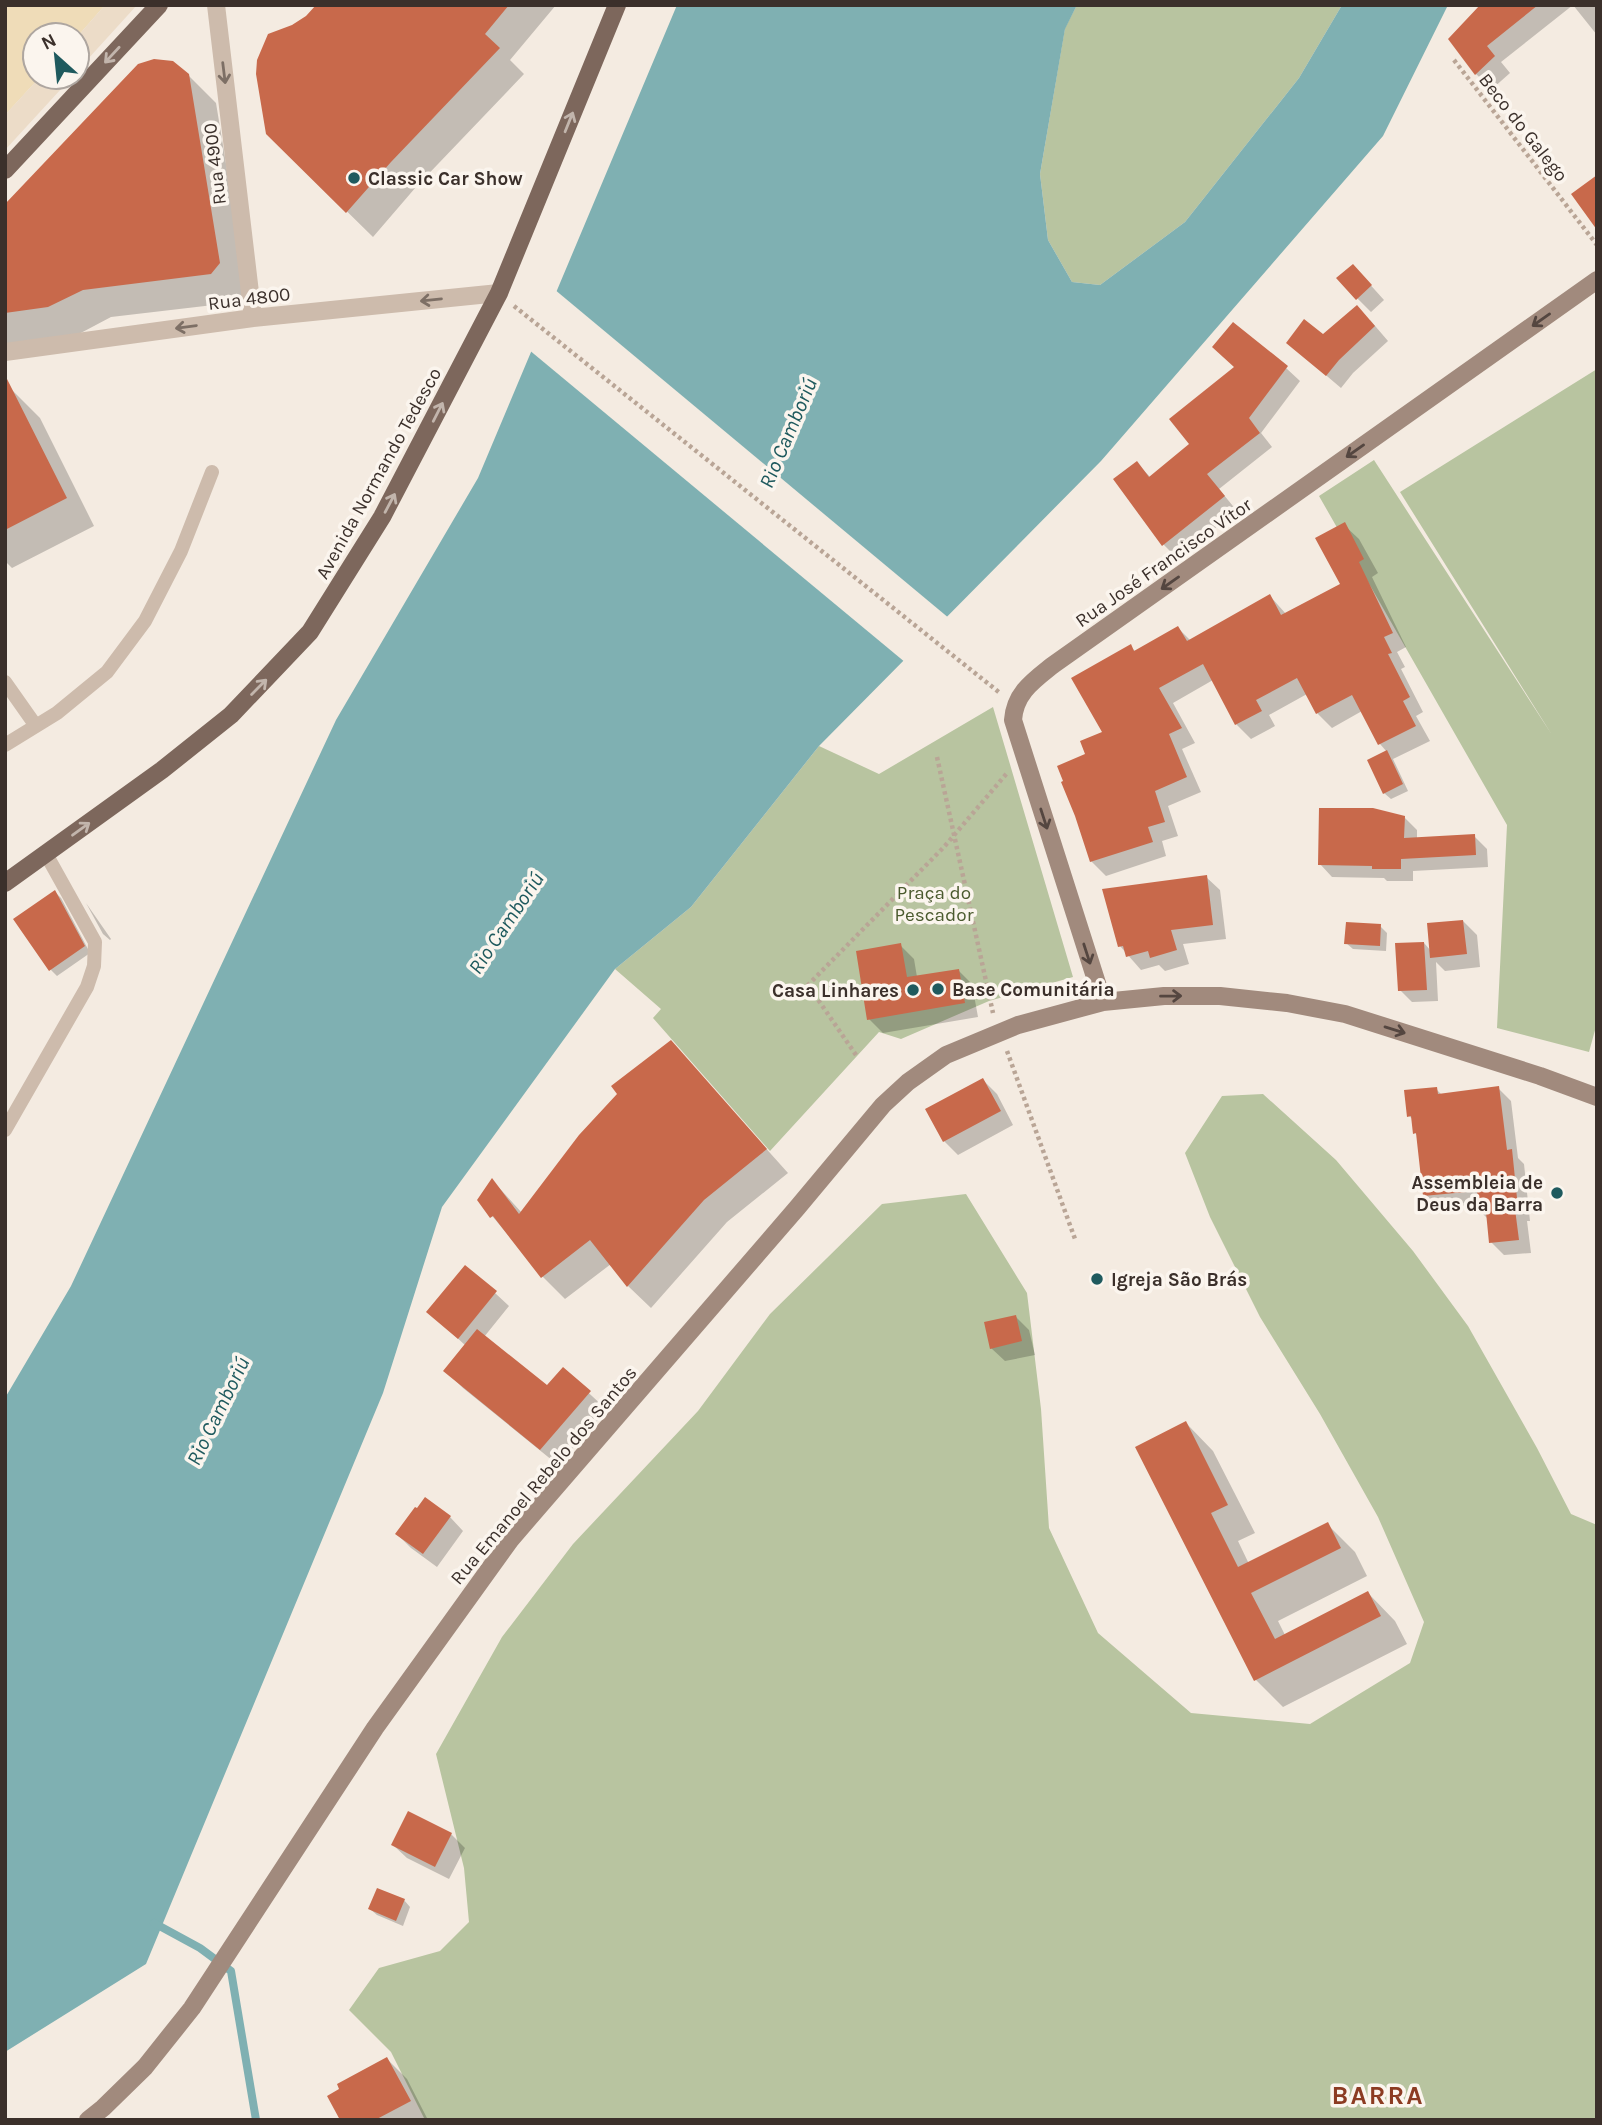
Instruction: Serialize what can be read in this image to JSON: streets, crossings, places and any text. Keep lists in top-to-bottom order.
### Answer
{
  "streets": {
    "main road": ["Avenida Normando Tedesco", "Rua José Francisco Vítor", "Rua Emanoel Rebelo dos Santos"],
    "street": ["Rua 4900", "Rua 4800"],
    "path": ["Beco do Galego"]
  },
  "crossings": [
    ["Rua 4900", "Rua 4800"],
    ["Rua 4800", "Avenida Normando Tedesco"],
    ["Rua José Francisco Vítor", "Rua Emanoel Rebelo dos Santos"]
  ],
  "one_way": [
    "Rua 4900",
    "Rua 4800",
    "Avenida Normando Tedesco",
    "Rua José Francisco Vítor"
  ],
  "districts": ["BARRA"],
  "water": ["Rio Camboriú"],
  "parks": ["Praça do Pescador"],
  "places": [
    "Classic Car Show",
    "Base Comunitária",
    "Casa Linhares",
    "Assembleia de Deus da Barra",
    "Igreja São Brás"
  ],
  "north": "top left"
}
